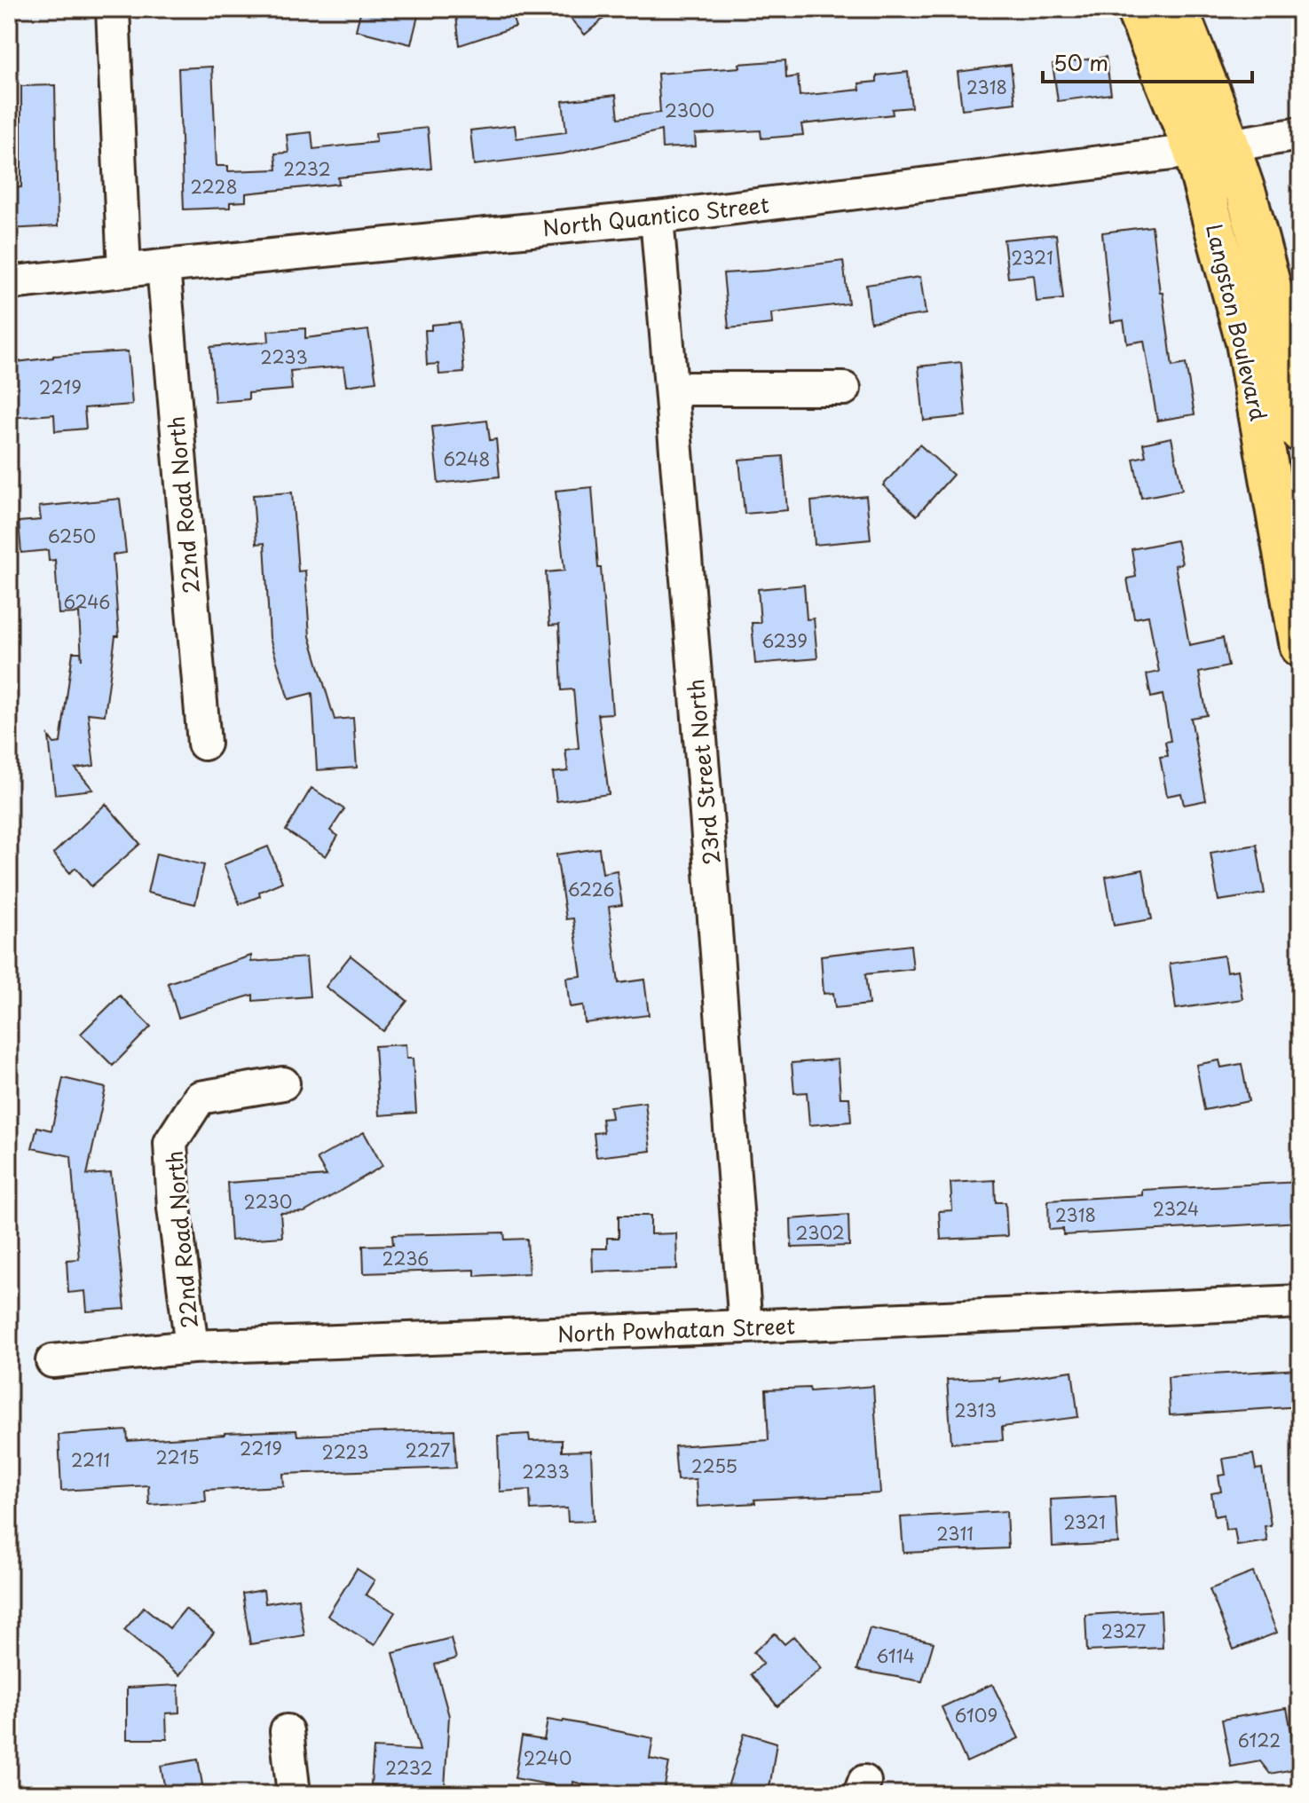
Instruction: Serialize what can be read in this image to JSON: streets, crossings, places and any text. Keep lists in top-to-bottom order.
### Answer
{
  "streets": {
    "main road": ["Langston Boulevard"],
    "street": [
      "North Quantico Street",
      "22nd Road North",
      "23rd Street North",
      "North Powhatan Street"
    ]
  },
  "crossings": [
    ["North Quantico Street", "Langston Boulevard"],
    ["North Quantico Street", "22nd Road North"],
    ["North Quantico Street", "23rd Street North"],
    ["22nd Road North", "North Powhatan Street"],
    ["23rd Street North", "North Powhatan Street"]
  ],
  "house_numbers": [
    "2318",
    "2300",
    "2232",
    "2228",
    "2321",
    "2233",
    "2219",
    "6248",
    "6250",
    "6246",
    "6239",
    "6226",
    "2230",
    "2324",
    "2318",
    "2302",
    "2236",
    "2313",
    "2219",
    "2227",
    "2223",
    "2215",
    "2211",
    "2255",
    "2233",
    "2321",
    "2311",
    "2327",
    "6114",
    "6109",
    "6122",
    "2240",
    "2232"
  ],
  "scale_bar": "50 m"
}
